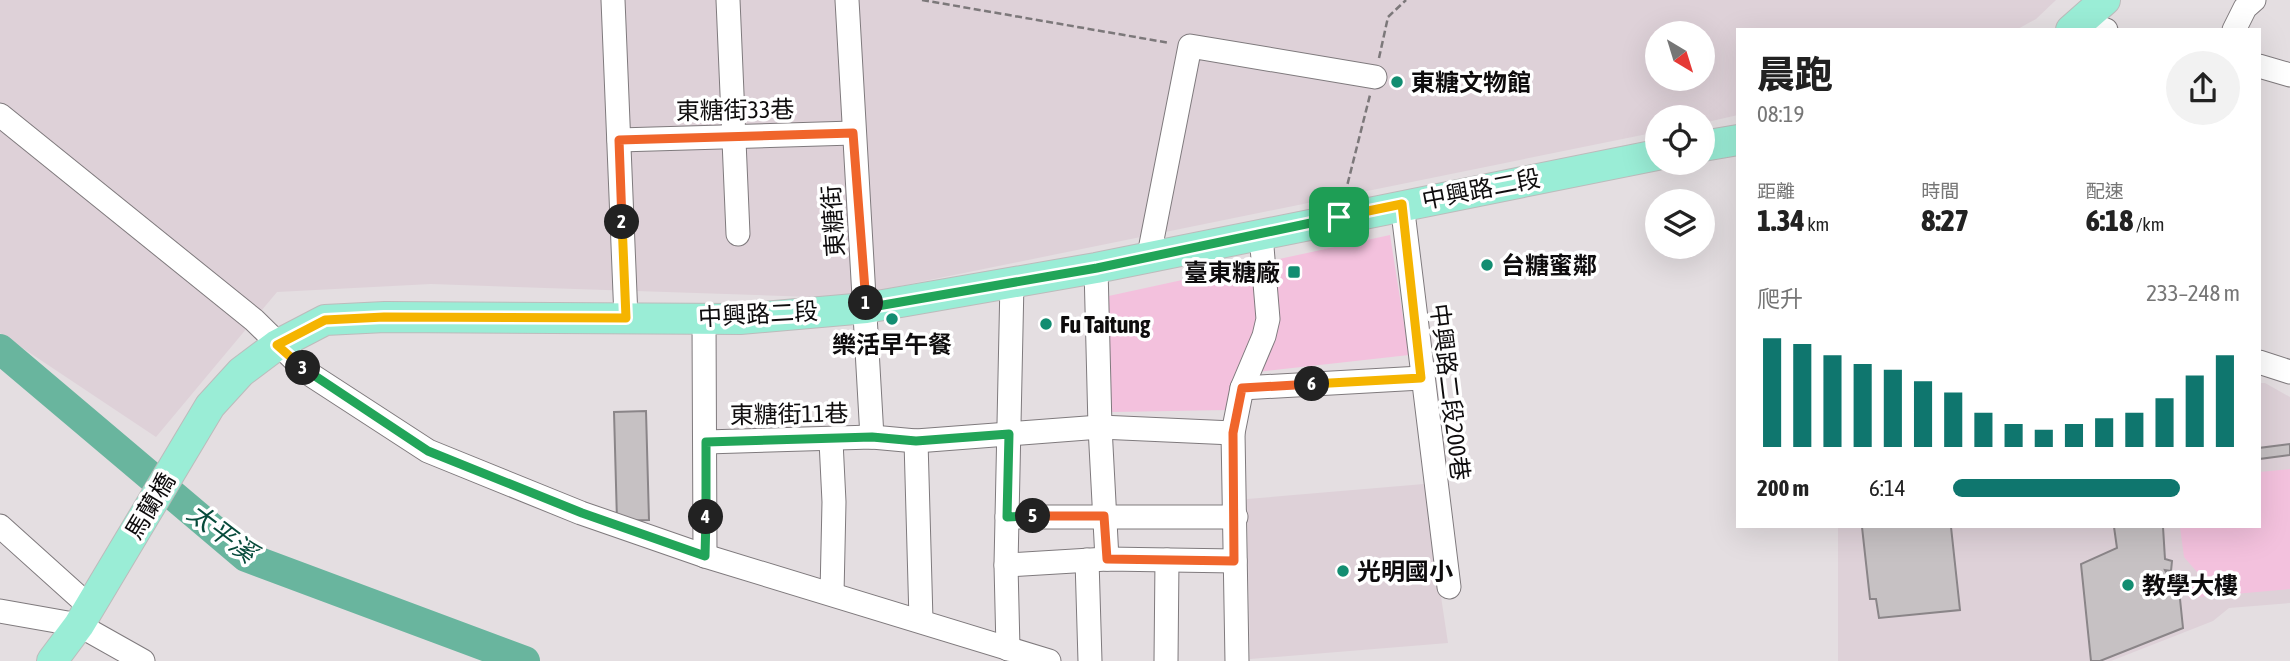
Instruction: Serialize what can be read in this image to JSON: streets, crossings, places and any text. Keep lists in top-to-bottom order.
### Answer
{
  "streets": {
    "main road": ["中興路二段", "馬蘭橋"],
    "street": [
      "東糖街33巷",
      "東糖街",
      "中興路二段200巷",
      "東糖街11巷"
    ]
  },
  "crossings": [
    ["東糖街33巷", "東糖街"],
    ["中興路二段", "東糖街"],
    ["中興路二段", "中興路二段200巷"],
    ["中興路二段", "馬蘭橋"],
    ["東糖街", "東糖街11巷"]
  ],
  "water": ["太平溪"],
  "places": {
    "other": [
      "東糖文物館",
      "台糖蜜鄰",
      "樂活早午餐",
      "Fu Taitung",
      "光明國小",
      "教學大樓"
    ],
    "transit": ["臺東糖廠"]
  },
  "north": "bottom right",
  "page": {
    "heading": ["晨跑", "08:19"],
    "stats": [
      ["距離", "1.34 km"],
      ["時間", "8:27"],
      ["配速", "6:18 /km"]
    ],
    "pins": [
      "2",
      "1",
      "3",
      "6",
      "5",
      "4"
    ],
    "chart": ["爬升", "233–248 m"],
    "list": [
      {
        "name": "200 m",
        "note": "6:14"
      }
    ]
  }
}
